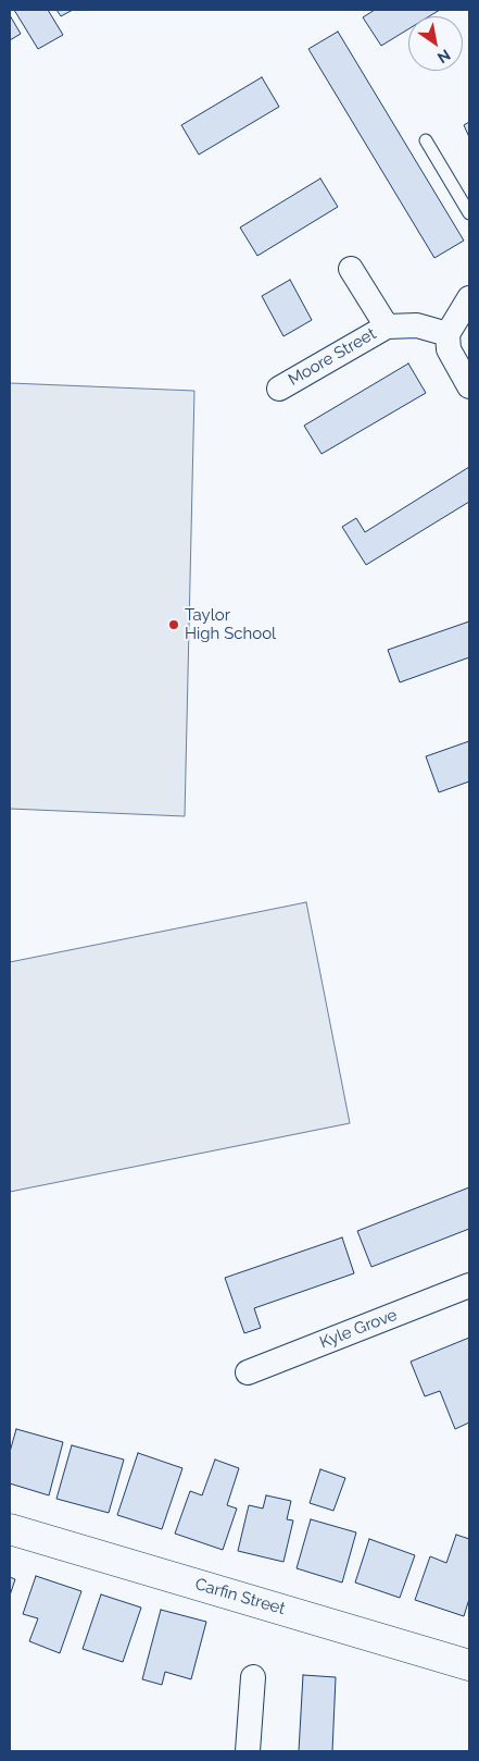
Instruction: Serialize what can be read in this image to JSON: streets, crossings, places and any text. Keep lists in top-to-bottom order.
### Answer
{
  "streets": {
    "main road": ["Carfin Street"],
    "street": ["Moore Street", "Kyle Grove"]
  },
  "places": ["Taylor High School"],
  "north": "bottom right"
}
